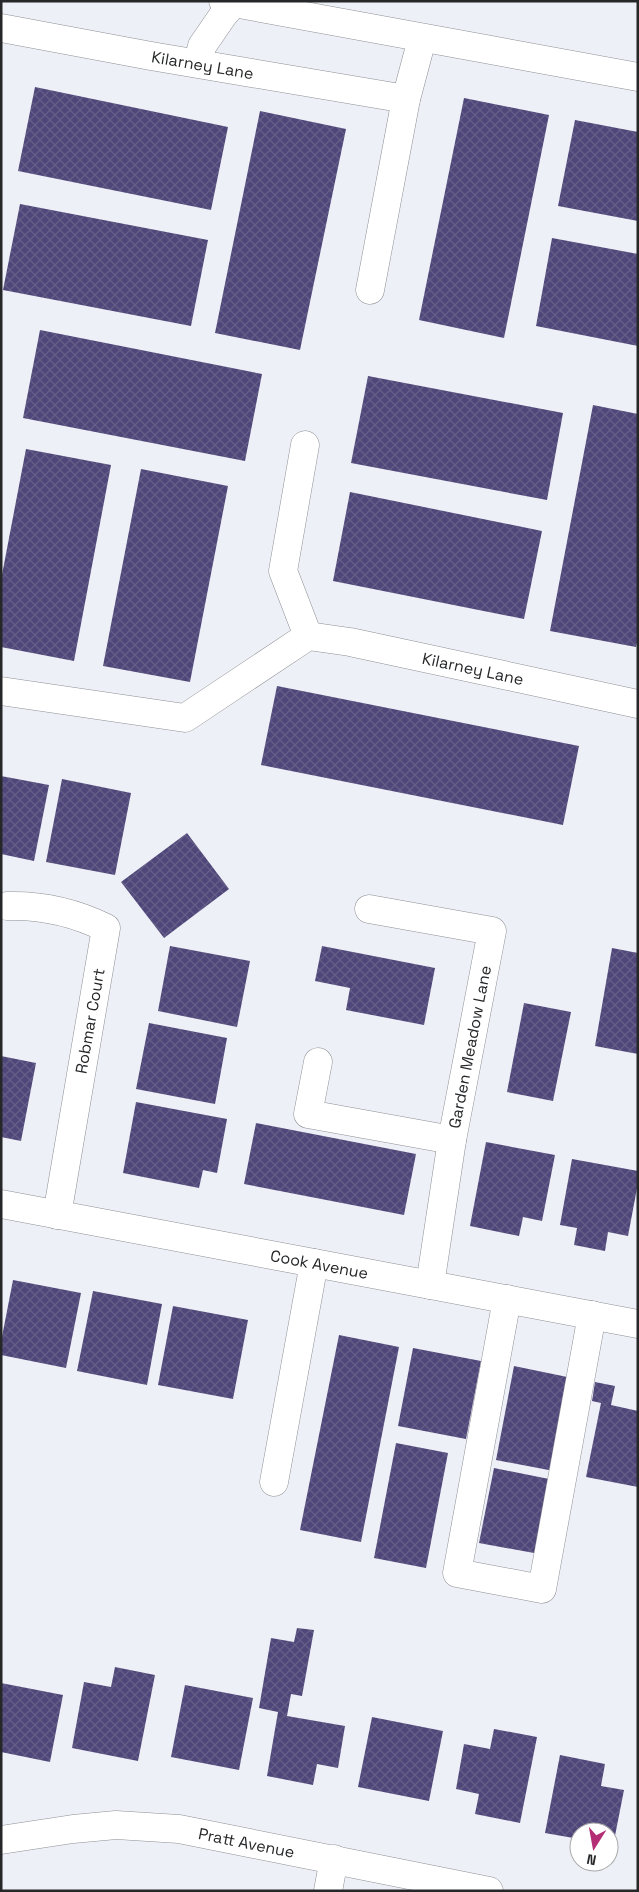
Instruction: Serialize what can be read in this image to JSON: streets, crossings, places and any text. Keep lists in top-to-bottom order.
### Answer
{
  "streets": {
    "street": [
      "Kilarney Lane",
      "Robmar Court",
      "Garden Meadow Lane",
      "Cook Avenue",
      "Pratt Avenue"
    ]
  },
  "crossings": [
    ["Robmar Court", "Cook Avenue"],
    ["Garden Meadow Lane", "Cook Avenue"]
  ],
  "north": "bottom"
}
